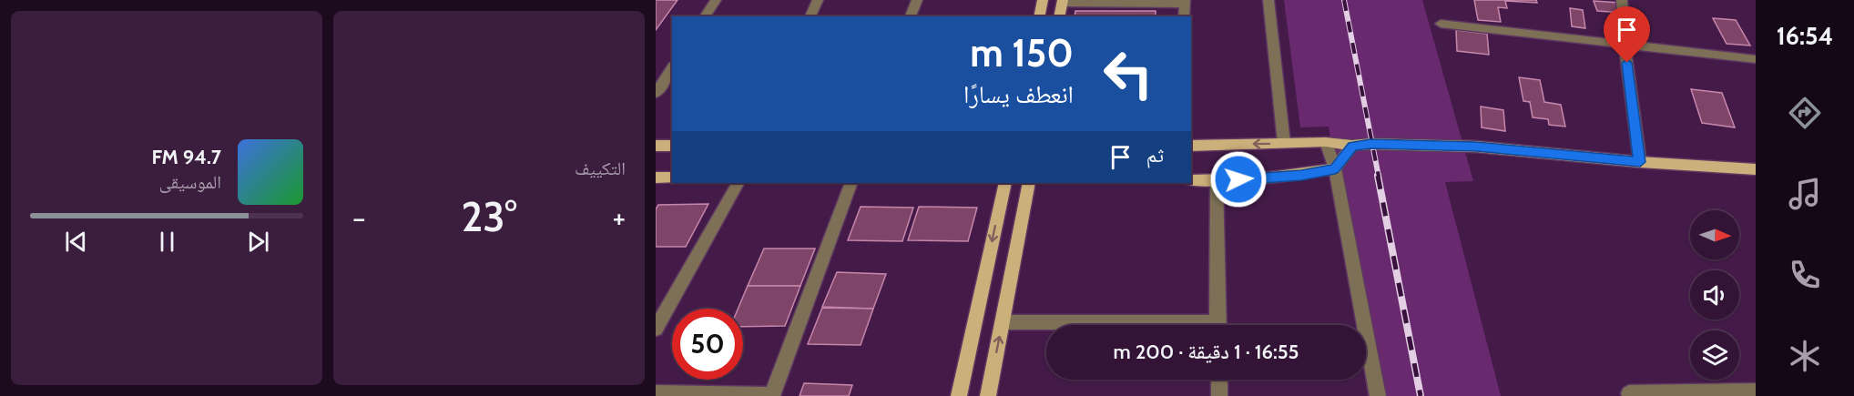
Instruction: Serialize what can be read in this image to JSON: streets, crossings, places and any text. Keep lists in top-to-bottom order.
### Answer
{
  "north": "right",
  "page": {
    "tabs": "16:54",
    "tile": "التكييف",
    "turn": ["150 m", "انعطف يسارًا"],
    "then": "ثم",
    "song": ["94.7 FM", "الموسيقى"],
    "heat": ["−", "23°", "+"],
    "limit": "50",
    "trip": "16:55 · 1 دقيقة · 200 m"
  }
}
